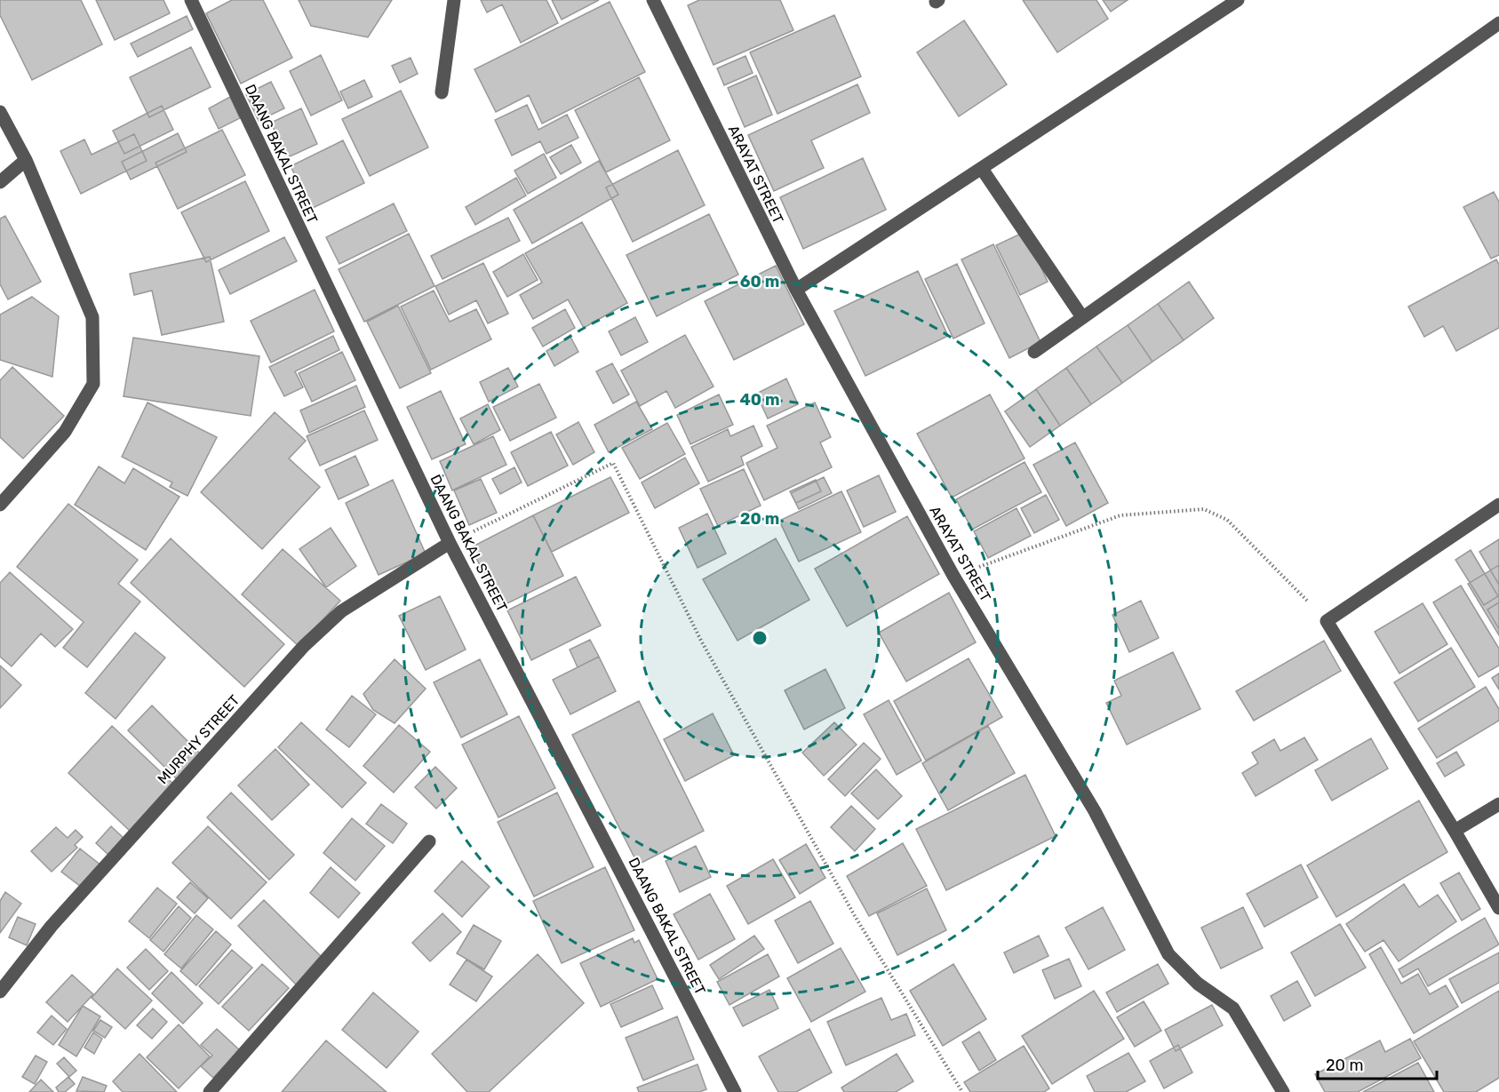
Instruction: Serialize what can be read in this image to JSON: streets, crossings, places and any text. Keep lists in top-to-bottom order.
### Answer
{
  "streets": {
    "street": ["DAANG BAKAL STREET", "ARAYAT STREET", "MURPHY STREET"]
  },
  "crossings": [
    ["DAANG BAKAL STREET", "MURPHY STREET"]
  ],
  "scale_bar": "20 m",
  "rings": ["60 m", "40 m", "20 m"]
}
